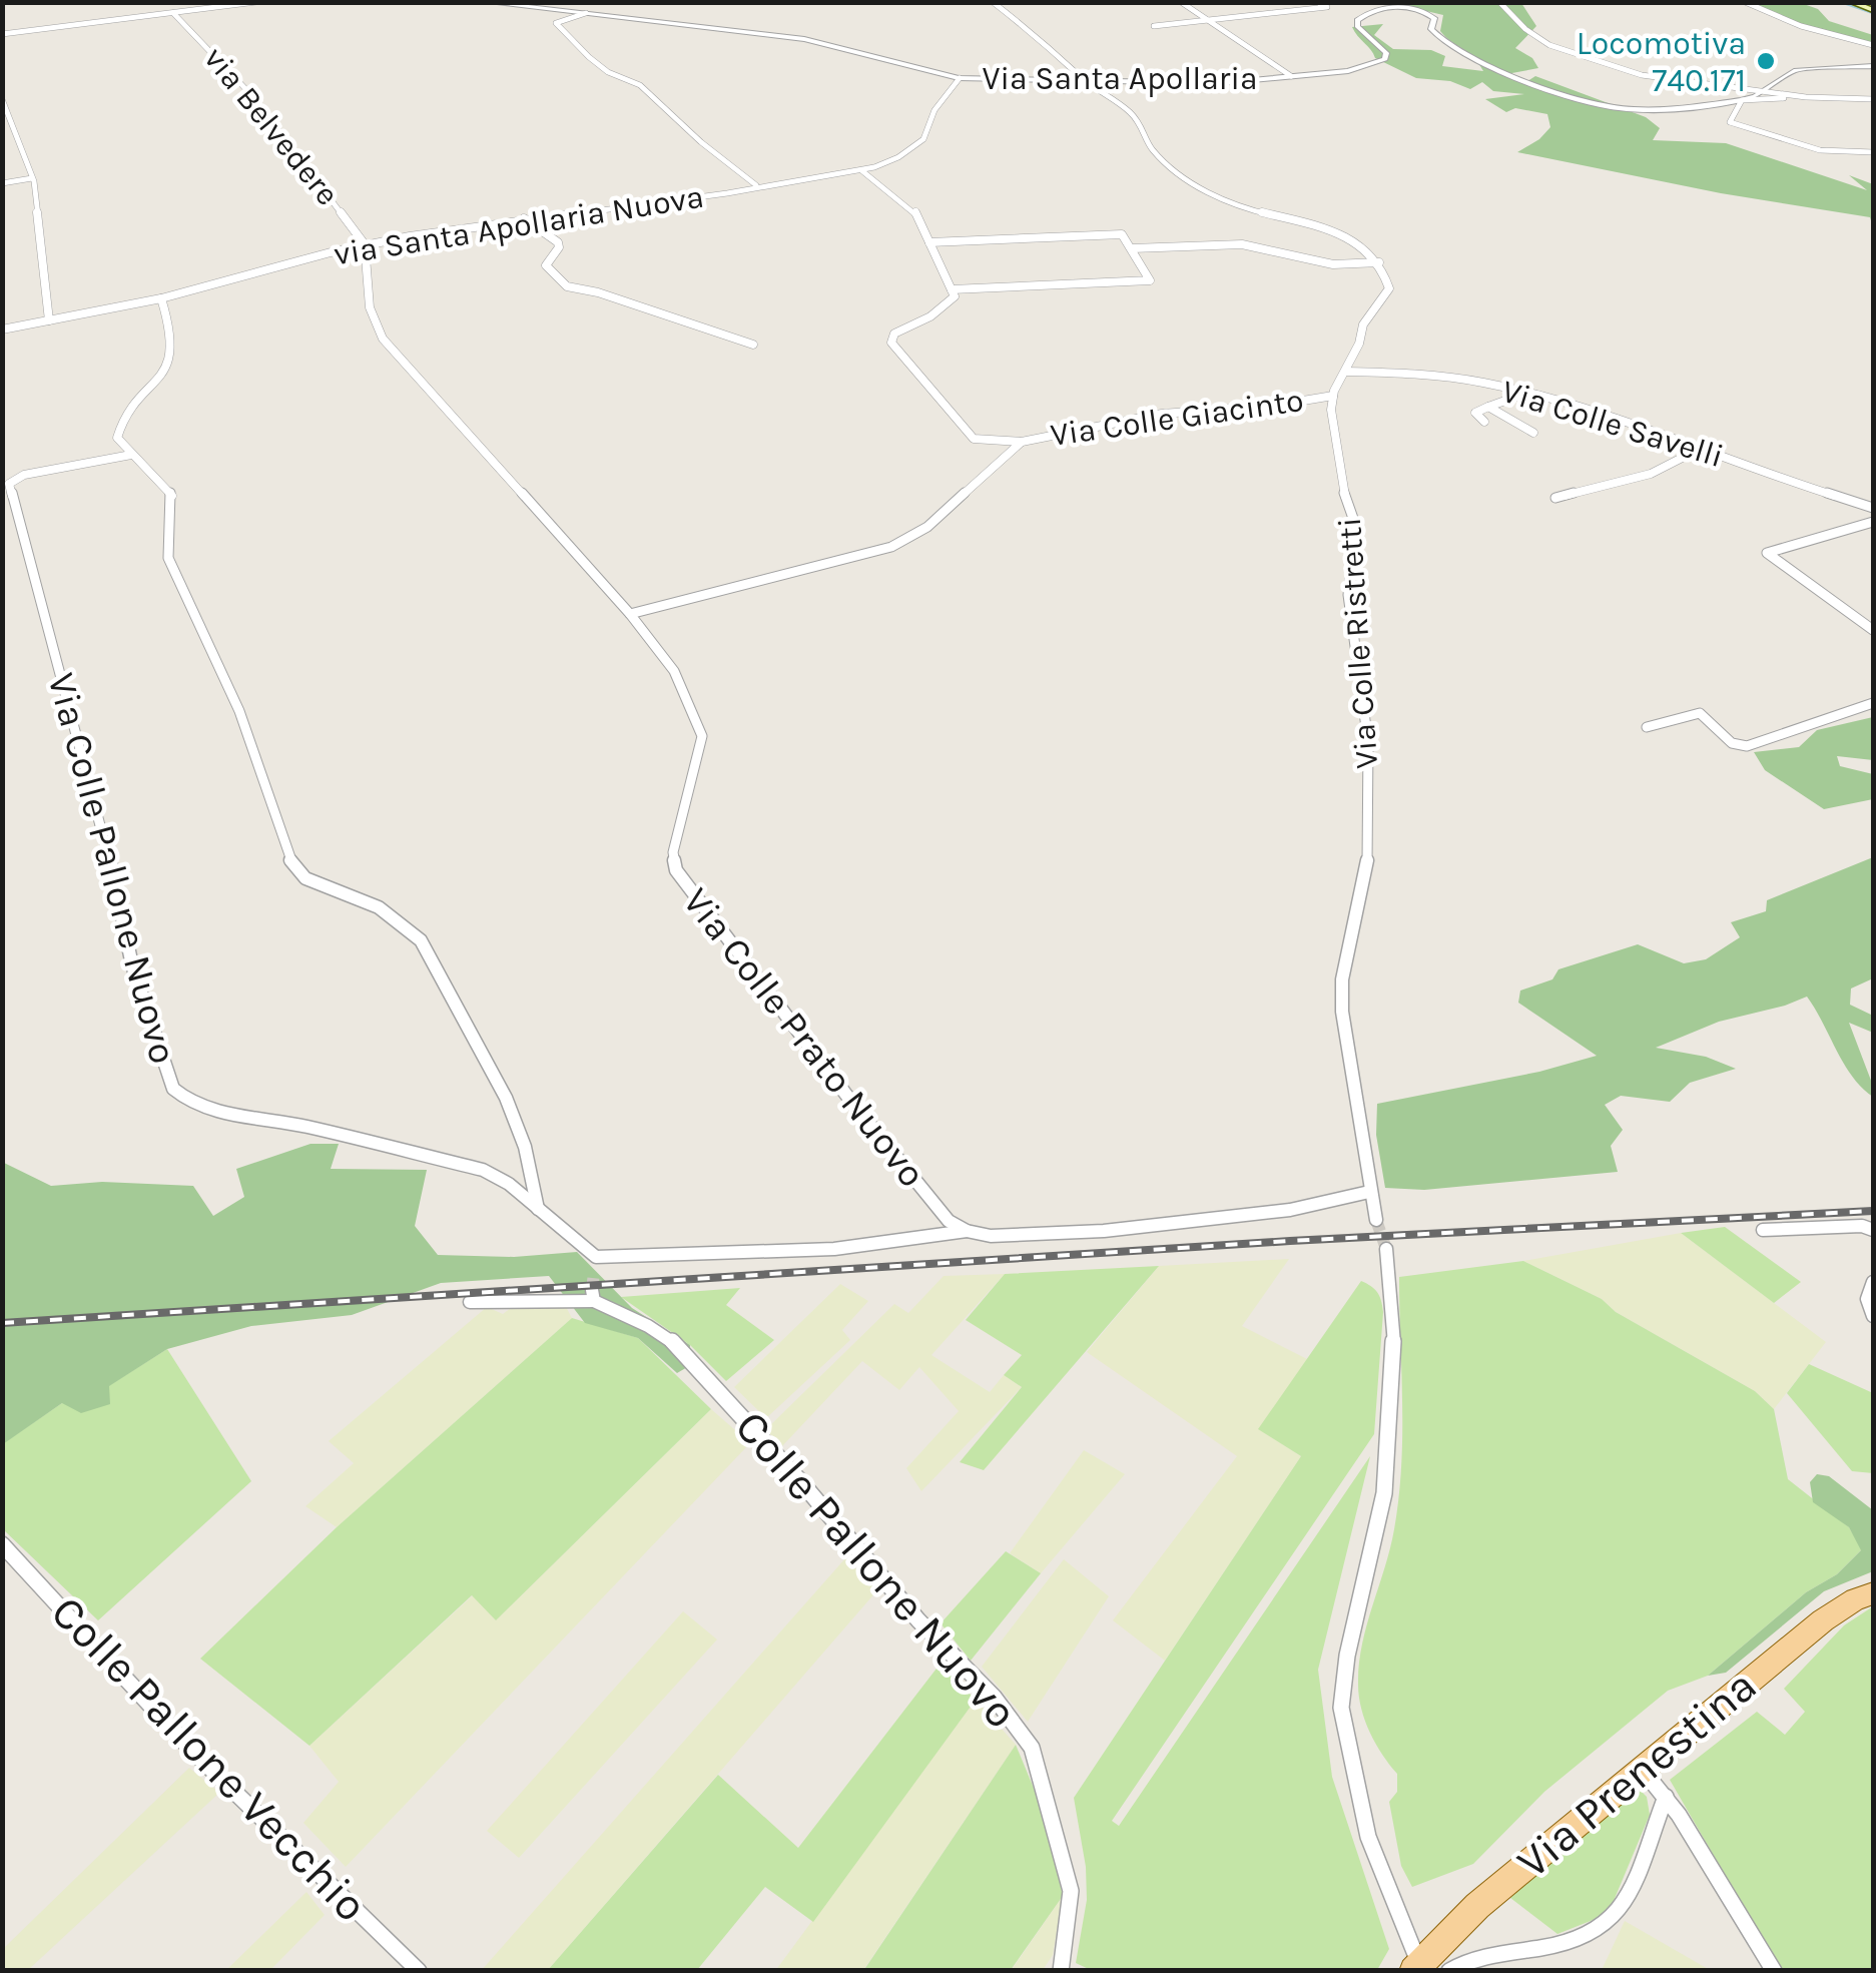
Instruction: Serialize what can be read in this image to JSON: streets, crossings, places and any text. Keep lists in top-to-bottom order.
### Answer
{
  "streets": {
    "main road": ["Via Prenestina"],
    "street": [
      "Via Santa Apollaria",
      "via Belvedere",
      "via Santa Apollaria Nuova",
      "Via Colle Giacinto",
      "Via Colle Savelli",
      "Via Colle Ristretti",
      "Via Colle Pallone Nuovo",
      "Via Colle Prato Nuovo",
      "Colle Pallone Nuovo",
      "Colle Pallone Vecchio"
    ]
  },
  "crossings": [
    ["via Belvedere", "via Santa Apollaria Nuova"],
    ["via Belvedere", "Via Colle Prato Nuovo"],
    ["via Santa Apollaria Nuova", "Via Colle Prato Nuovo"],
    ["Via Colle Giacinto", "Via Colle Ristretti"],
    ["Via Colle Giacinto", "Via Colle Prato Nuovo"]
  ],
  "places": ["Locomotiva 740.171"]
}
